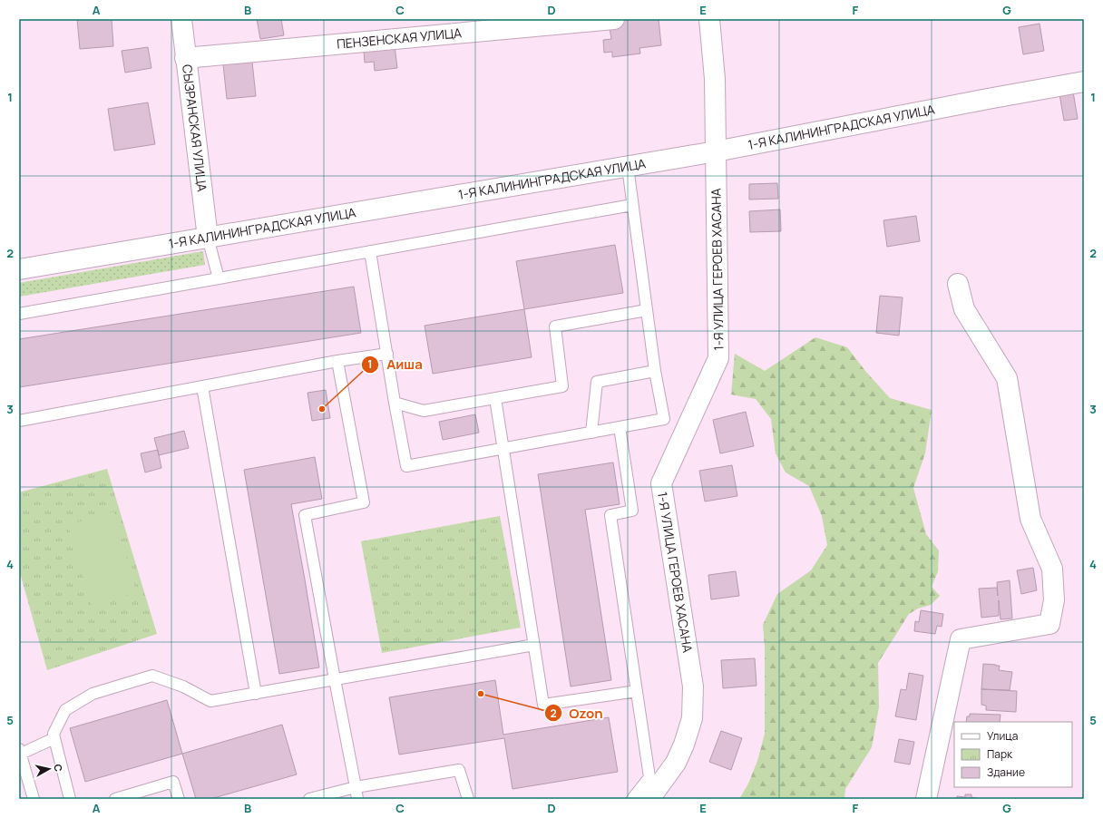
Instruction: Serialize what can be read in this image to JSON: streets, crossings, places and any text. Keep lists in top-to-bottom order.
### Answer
{
  "streets": {
    "street": [
      "ПЕНЗЕНСКАЯ УЛИЦА",
      "1-Я КАЛИНИНГРАДСКАЯ УЛИЦА",
      "СЫЗРАНСКАЯ УЛИЦА",
      "1-Я УЛИЦА ГЕРОЕВ ХАСАНА"
    ]
  },
  "crossings": [
    ["ПЕНЗЕНСКАЯ УЛИЦА", "СЫЗРАНСКАЯ УЛИЦА"],
    ["1-Я КАЛИНИНГРАДСКАЯ УЛИЦА", "СЫЗРАНСКАЯ УЛИЦА"],
    ["1-Я КАЛИНИНГРАДСКАЯ УЛИЦА", "1-Я УЛИЦА ГЕРОЕВ ХАСАНА"]
  ],
  "places": ["Аиша", "Ozon"],
  "legend": ["Улица", "Парк", "Здание"],
  "north": "right",
  "grid": {
    "columns": [
      "A",
      "B",
      "C",
      "D",
      "E",
      "F",
      "G"
    ],
    "rows": [
      "1",
      "2",
      "3",
      "4",
      "5"
    ]
  }
}
